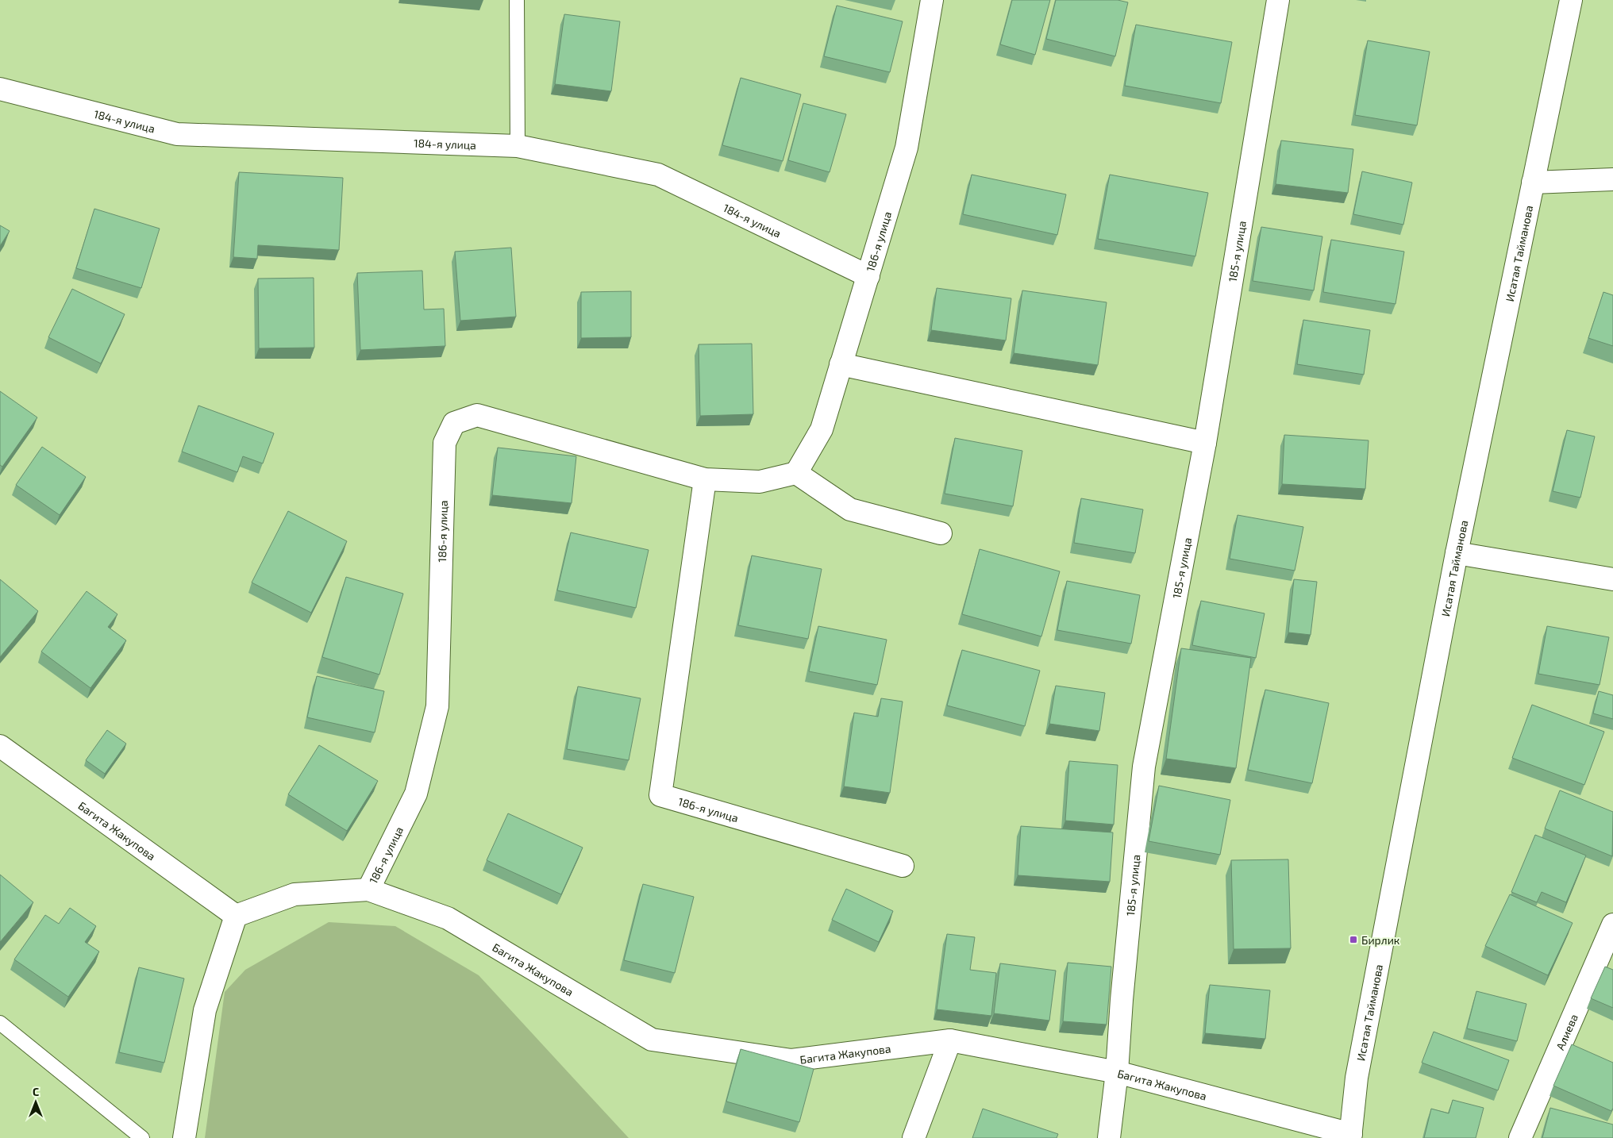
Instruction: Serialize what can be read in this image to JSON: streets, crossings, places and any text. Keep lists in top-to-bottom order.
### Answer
{
  "streets": {
    "street": [
      "184-я улица",
      "186-я улица",
      "185-я улица",
      "Исатая Тайманова",
      "Багита Жакупова",
      "Алиева"
    ]
  },
  "crossings": [
    ["184-я улица", "186-я улица"],
    ["186-я улица", "Багита Жакупова"],
    ["185-я улица", "Багита Жакупова"],
    ["Исатая Тайманова", "Багита Жакупова"]
  ],
  "places": {
    "transit": ["Бирлик"]
  },
  "north": "top"
}
